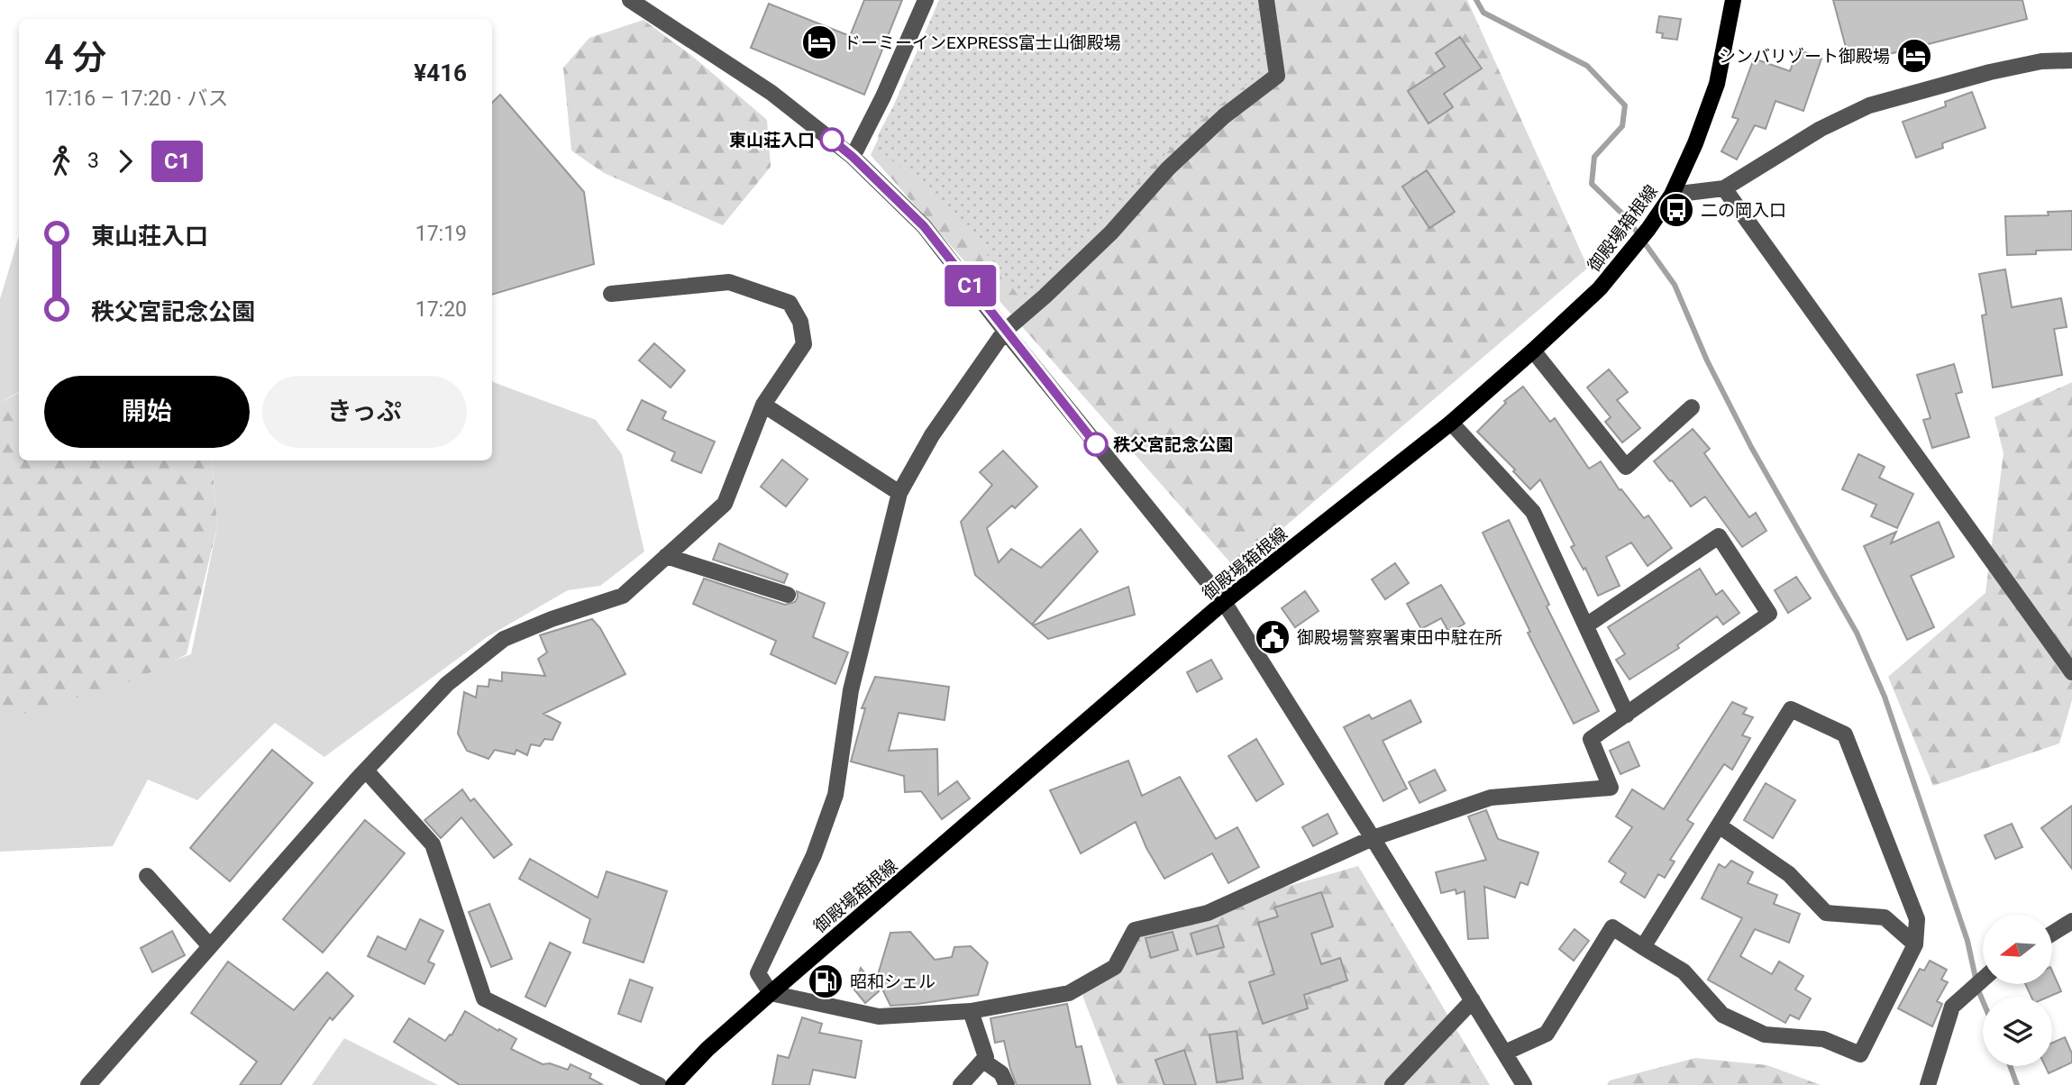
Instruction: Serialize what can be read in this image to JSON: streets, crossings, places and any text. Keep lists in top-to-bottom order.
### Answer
{
  "streets": {
    "main road": ["御殿場箱根線"]
  },
  "places": {
    "hotel": ["ドーミーインEXPRESS富士山御殿場", "シンバリゾート御殿場"],
    "other": ["東山荘入口", "秩父宮記念公園"],
    "bus stop": ["二の岡入口"],
    "public building": ["御殿場警察署東田中駐在所"],
    "fuel station": ["昭和シェル"]
  },
  "lines": ["bus line C1"],
  "north": "left",
  "page": {
    "on_map": "C1",
    "heading": ["4 分", "17:16 – 17:20 · バス", "¥416"],
    "legs": ["3", "C1"],
    "list": [
      {
        "name": "東山荘入口",
        "value": "17:19"
      },
      {
        "name": "秩父宮記念公園",
        "value": "17:20"
      }
    ],
    "buttons": ["開始", "きっぷ"]
  }
}
